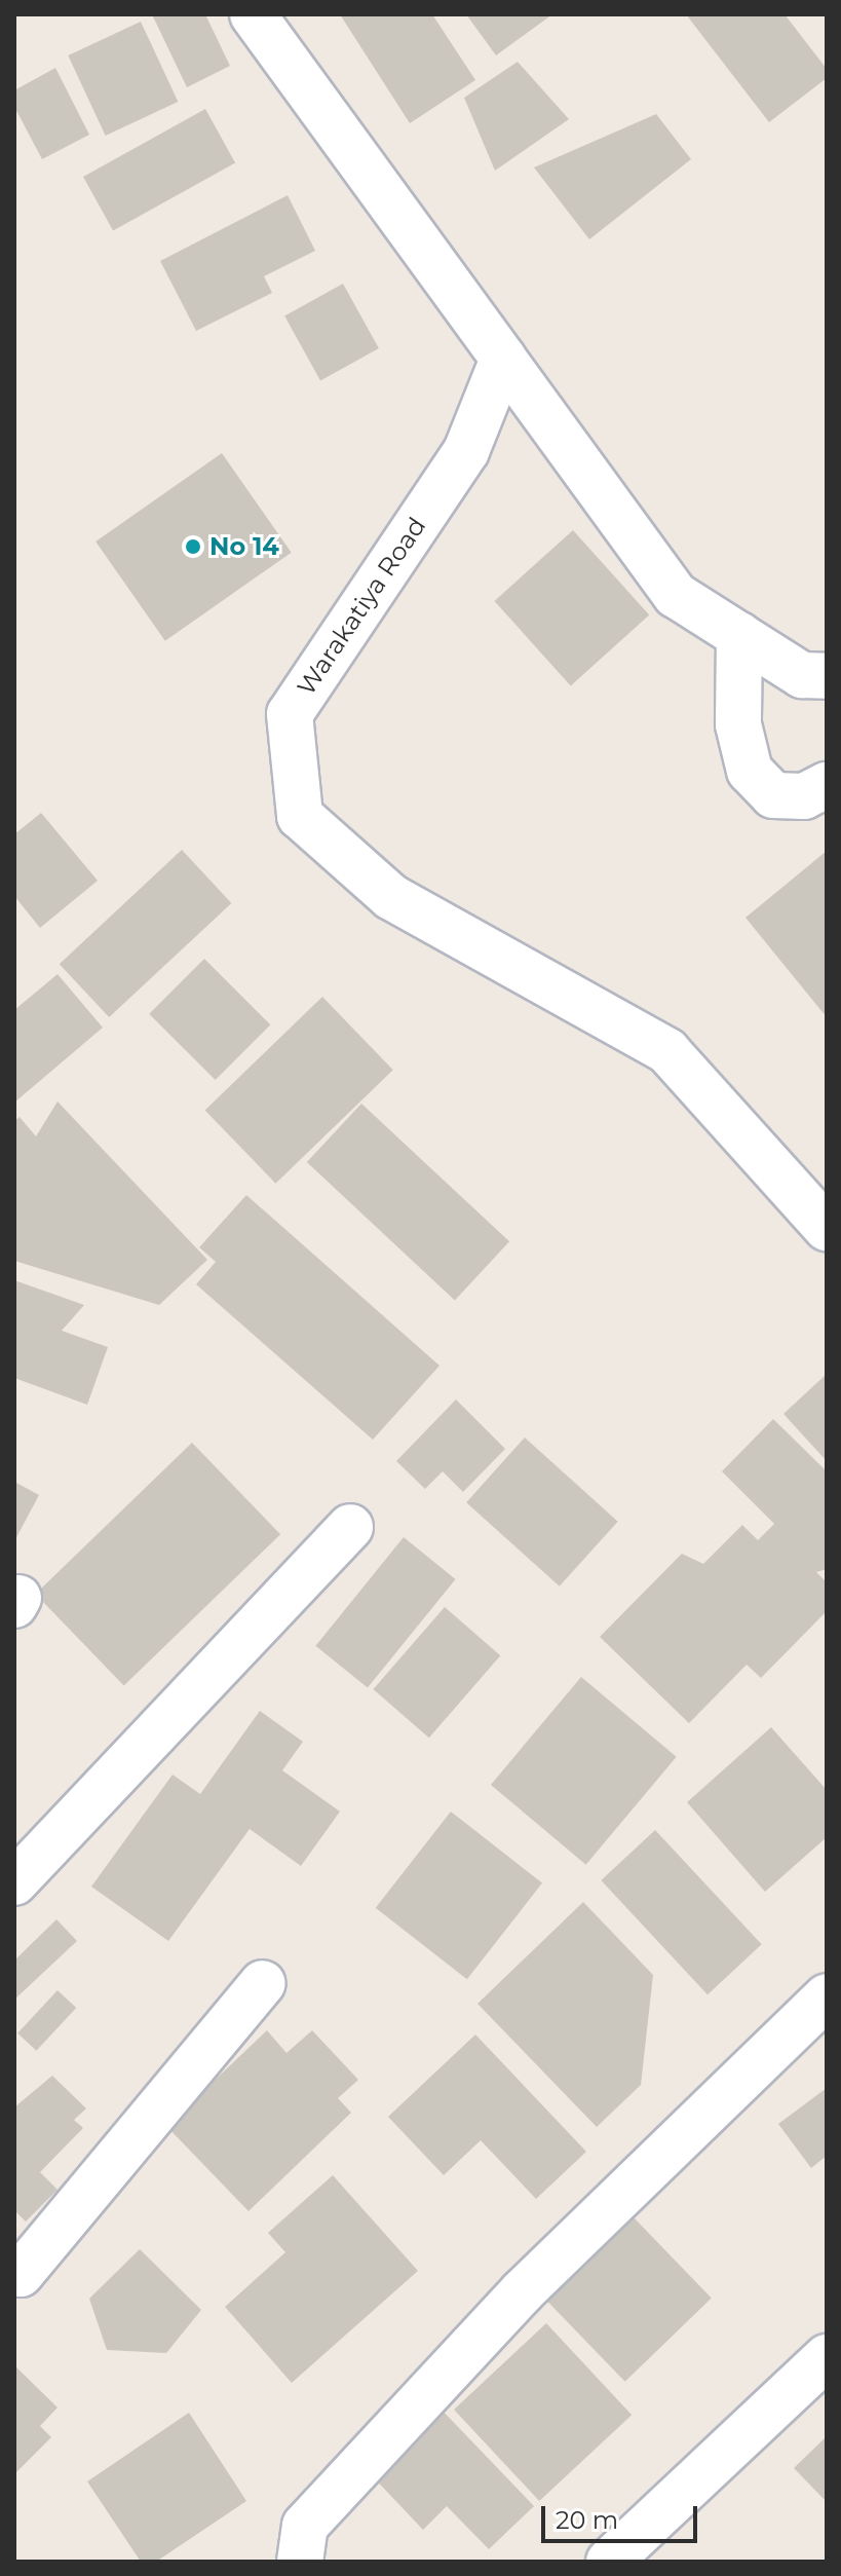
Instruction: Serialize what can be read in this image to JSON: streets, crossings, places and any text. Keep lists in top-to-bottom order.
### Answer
{
  "streets": {
    "street": ["Warakatiya Road"]
  },
  "places": ["No 14"],
  "scale_bar": "20 m"
}
